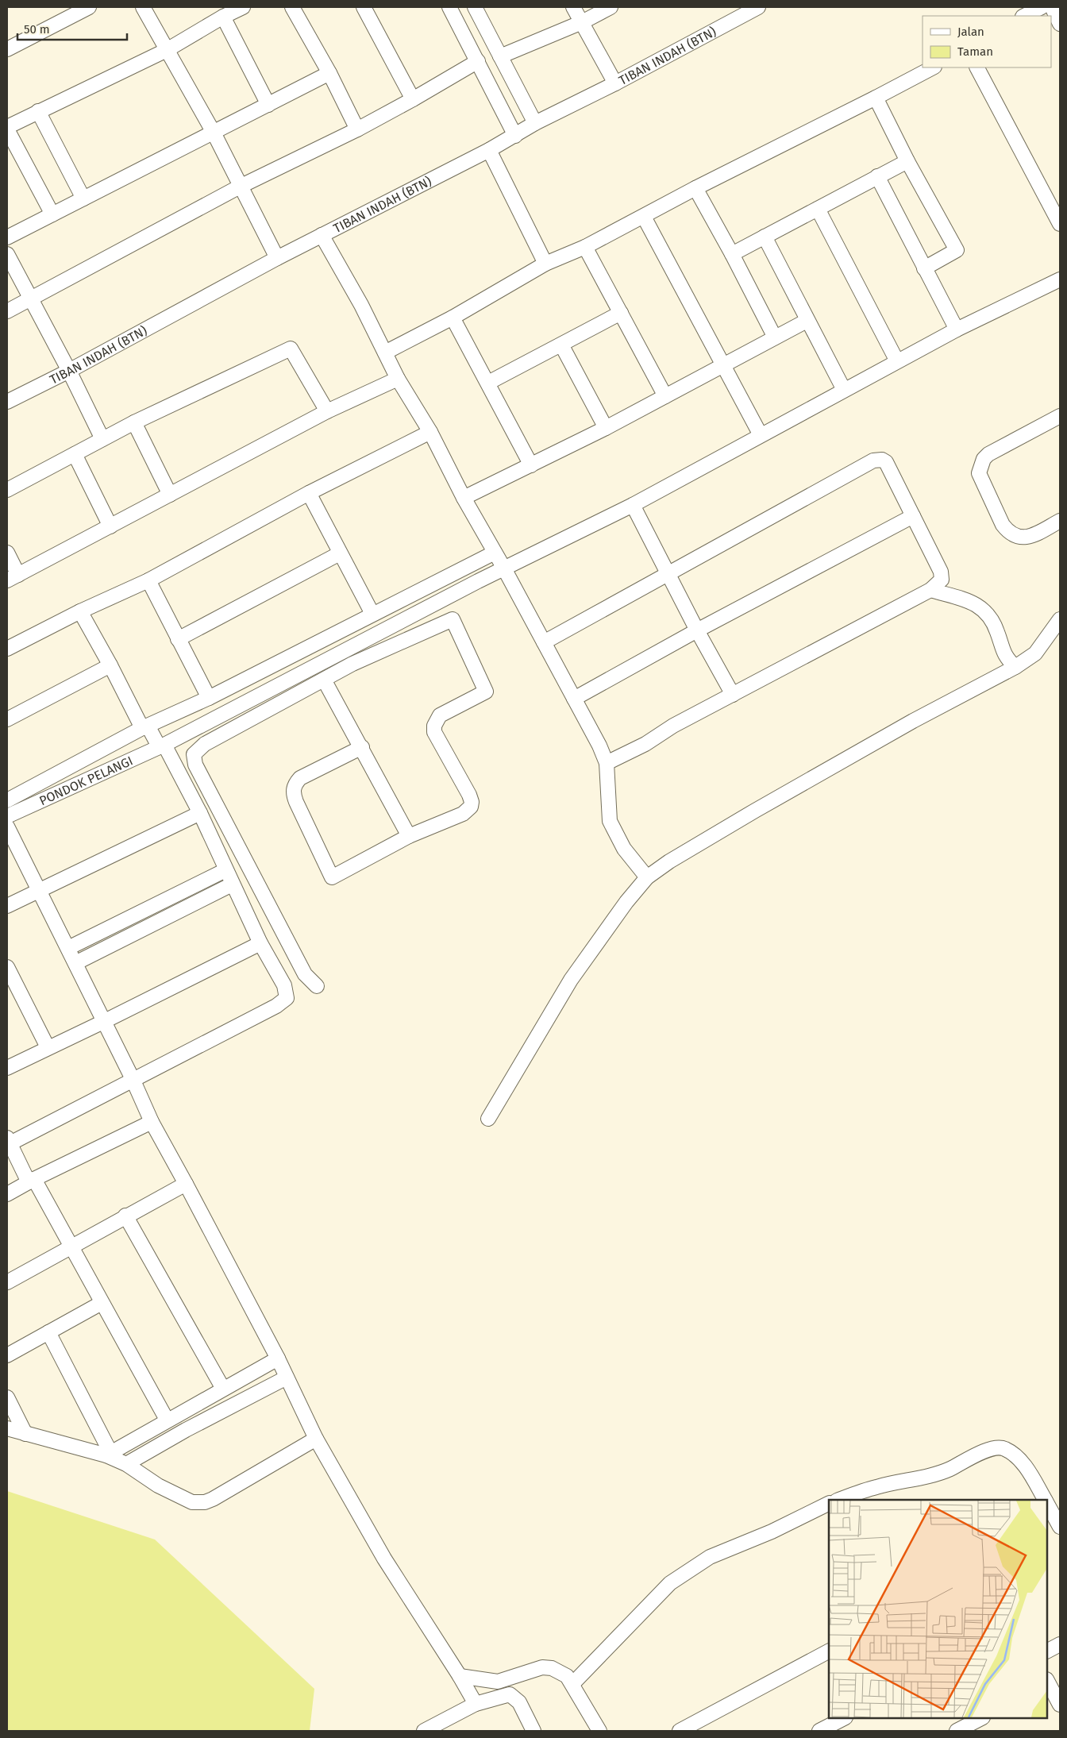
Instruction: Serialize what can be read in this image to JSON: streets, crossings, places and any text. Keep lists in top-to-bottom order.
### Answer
{
  "streets": {
    "street": ["TIBAN INDAH (BTN)", "PONDOK PELANGI"]
  },
  "legend": ["Jalan", "Taman"],
  "scale_bar": "50 m"
}
